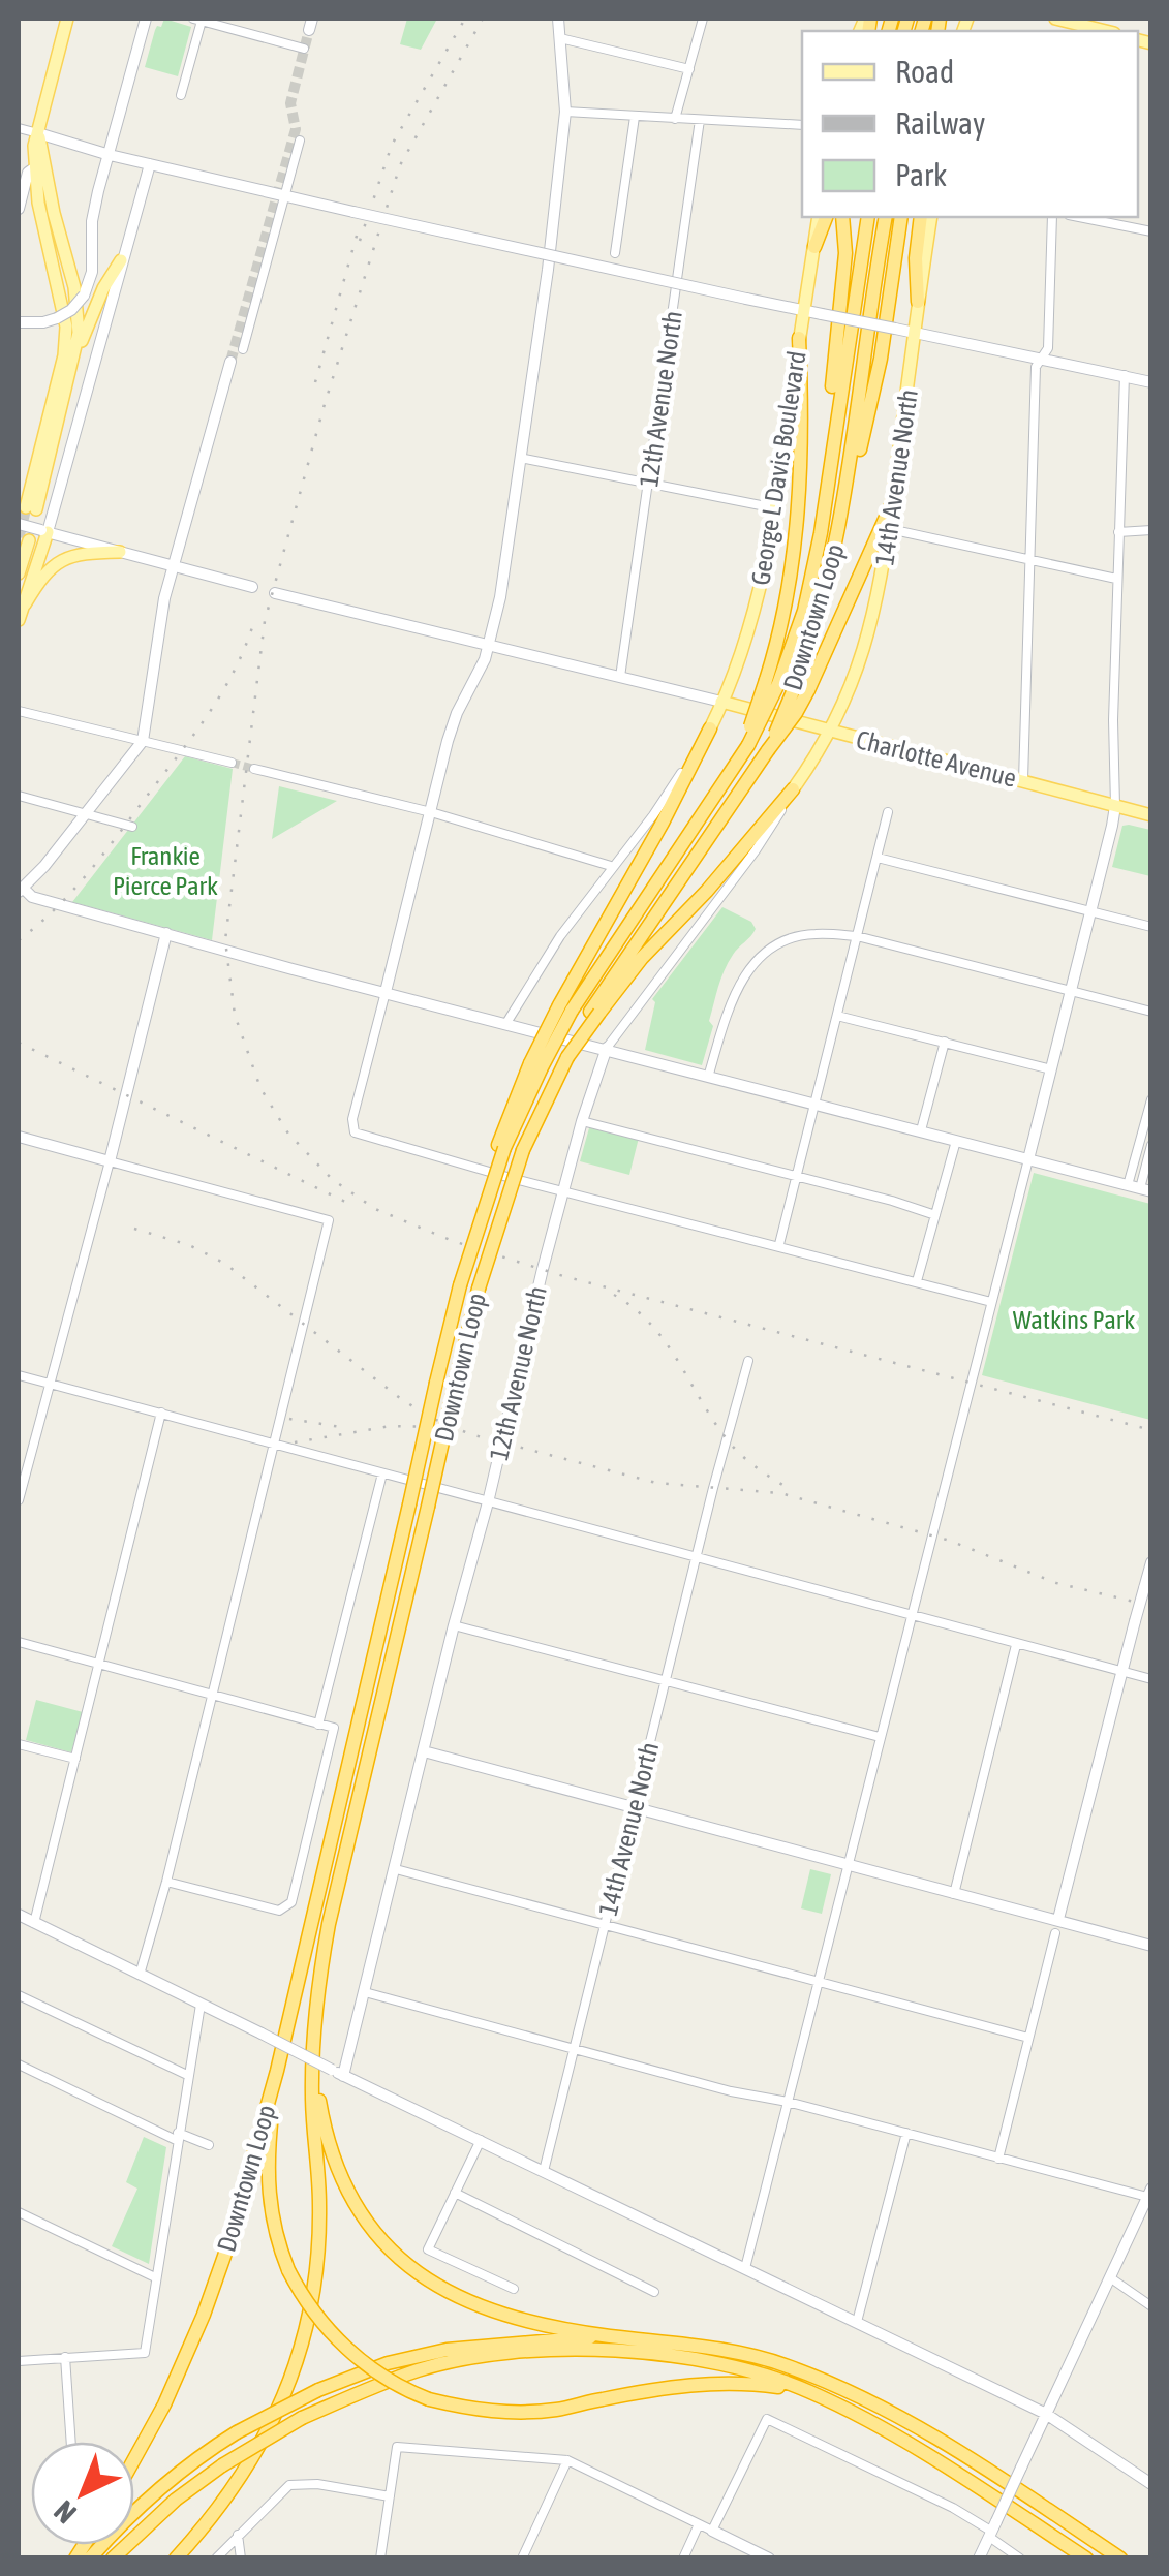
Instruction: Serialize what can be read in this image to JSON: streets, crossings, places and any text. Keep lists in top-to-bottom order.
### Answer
{
  "streets": {
    "highway": ["Downtown Loop"],
    "main road": [
      "12th Avenue North",
      "George L Davis Boulevard",
      "14th Avenue North",
      "Charlotte Avenue"
    ]
  },
  "crossings": [
    ["12th Avenue North", "14th Avenue North"],
    ["12th Avenue North", "Charlotte Avenue"],
    ["George L Davis Boulevard", "Charlotte Avenue"],
    ["14th Avenue North", "Charlotte Avenue"]
  ],
  "parks": ["Frankie Pierce Park", "Watkins Park"],
  "legend": ["Road", "Railway", "Park"],
  "north": "bottom left"
}
